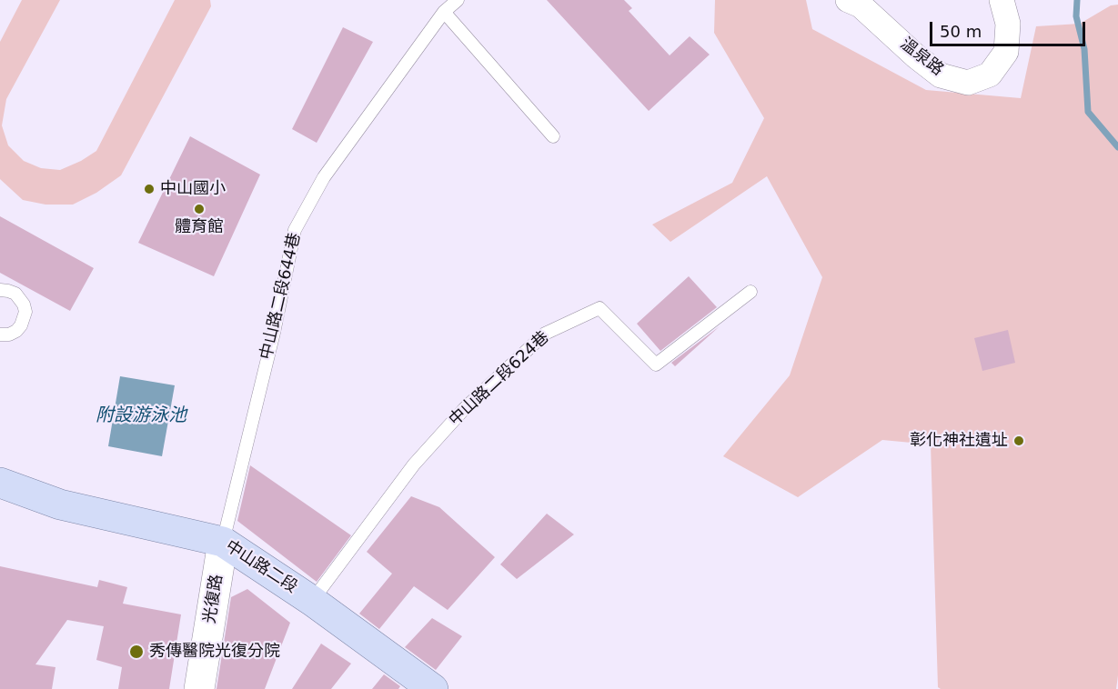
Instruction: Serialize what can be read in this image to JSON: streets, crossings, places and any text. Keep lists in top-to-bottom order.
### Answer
{
  "streets": {
    "main road": ["中山路二段"],
    "street": ["溫泉路", "光復路"],
    "lane": ["中山路二段644巷", "中山路二段624巷"]
  },
  "crossings": [
    ["中山路二段644巷", "中山路二段"],
    ["中山路二段644巷", "光復路"],
    ["中山路二段624巷", "中山路二段"],
    ["中山路二段", "光復路"]
  ],
  "water": ["附設游泳池"],
  "places": [
    "中山國小",
    "體育館",
    "彰化神社遺址",
    "秀傳醫院光復分院"
  ],
  "scale_bar": "50 m"
}
